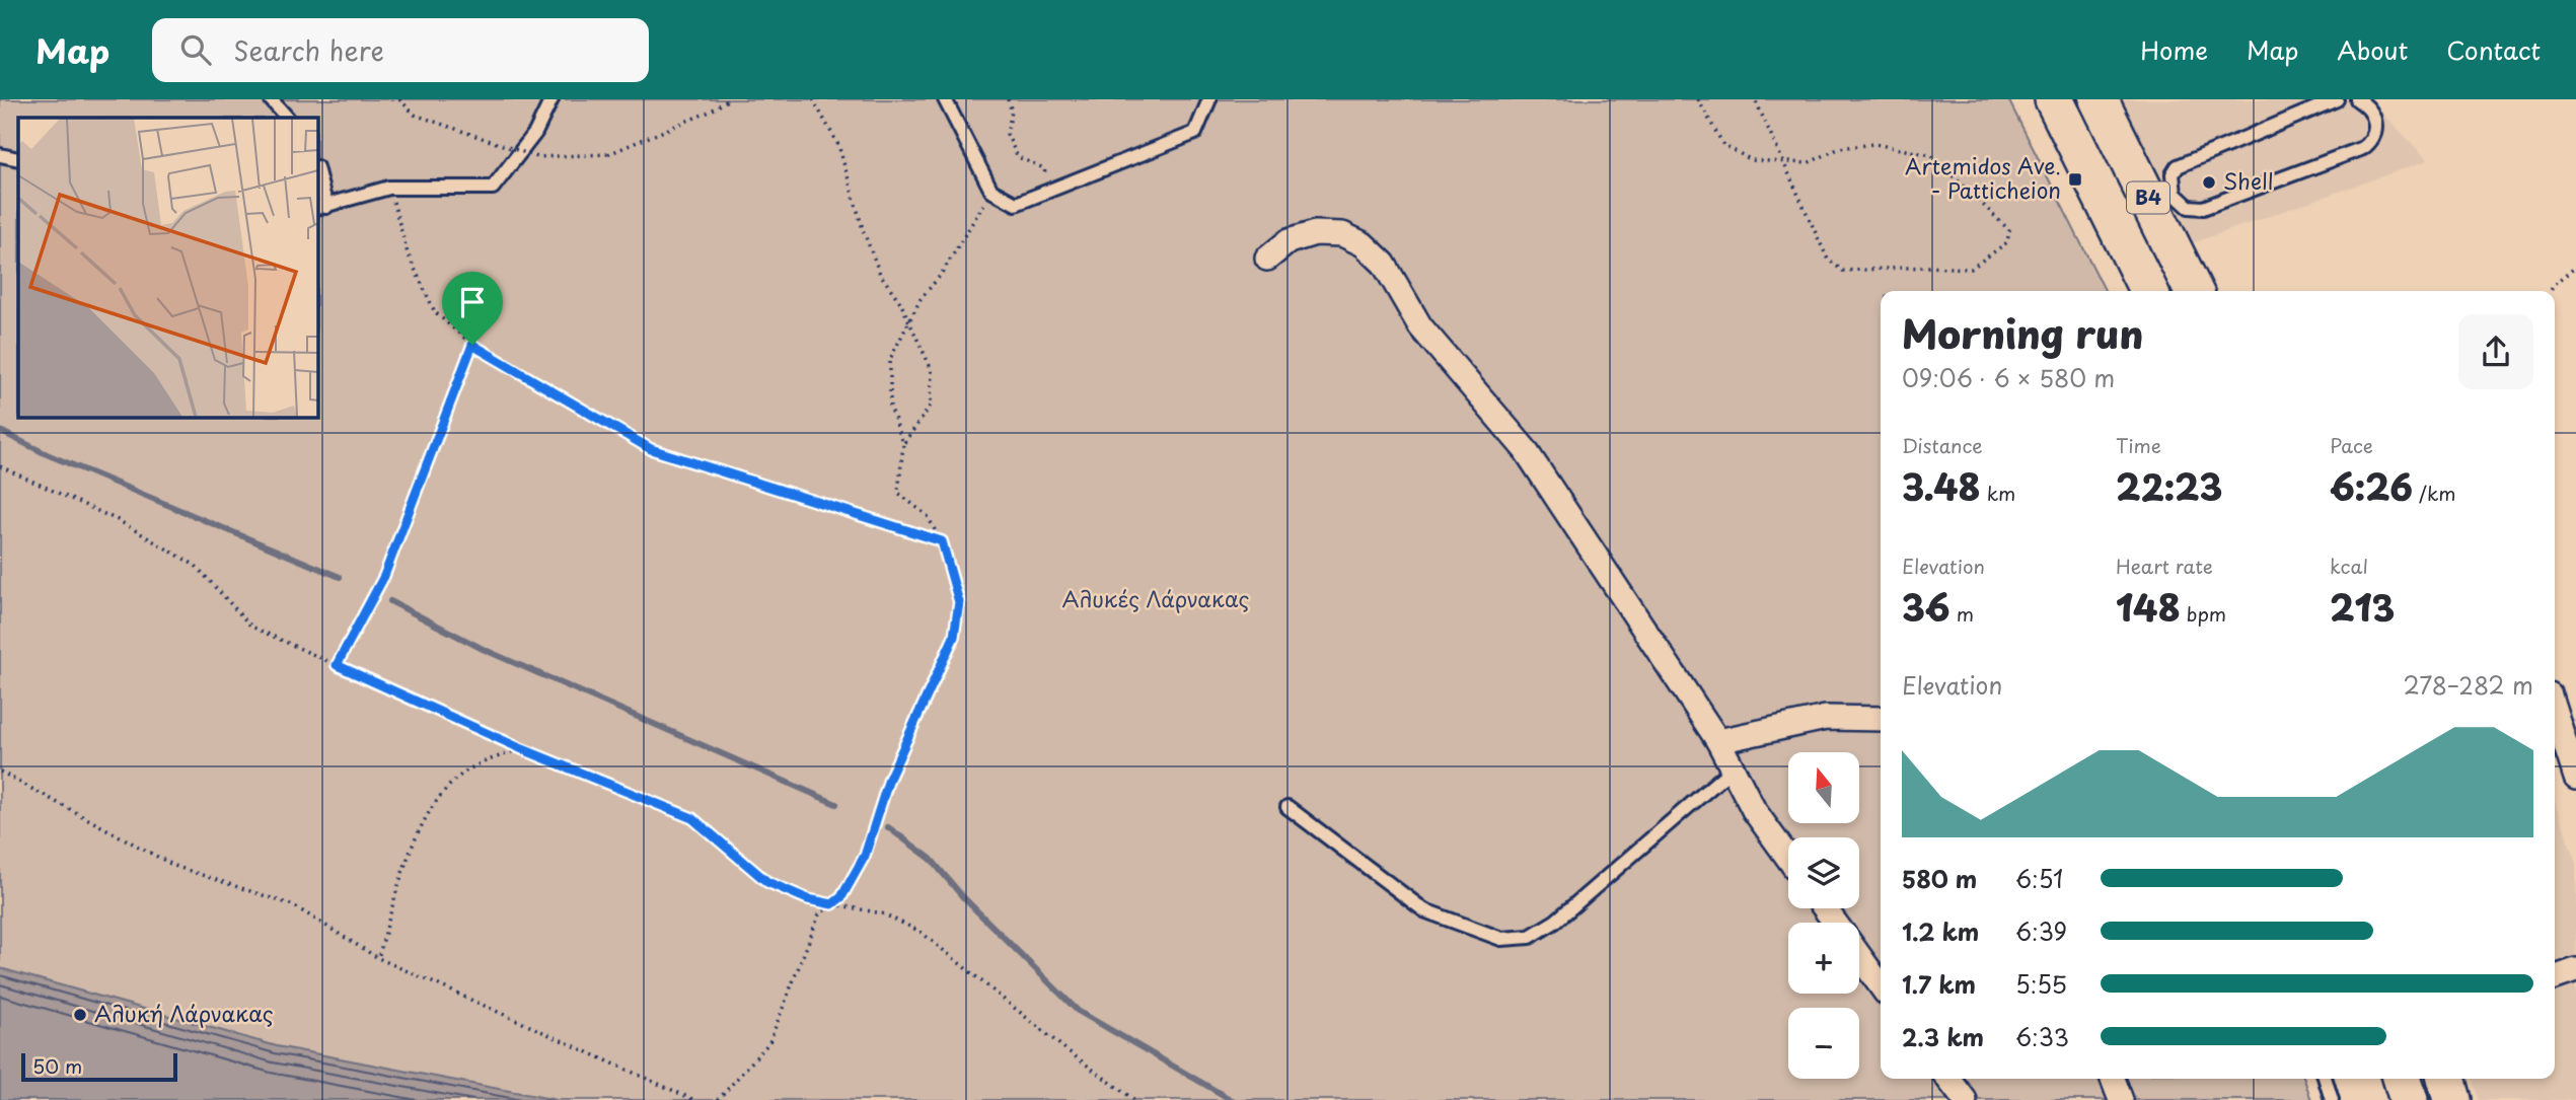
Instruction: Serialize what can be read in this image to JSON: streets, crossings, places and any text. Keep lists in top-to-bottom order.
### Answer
{
  "streets": {
    "main road": ["B4"]
  },
  "parks": ["Αλυκές Λάρνακας"],
  "places": {
    "transit": ["Artemidos Ave. - Patticheion"],
    "other": ["Shell", "Αλυκή Λάρνακας"]
  },
  "scale_bar": "50 m",
  "north": "top",
  "page": {
    "header": "Map",
    "search": "Search here",
    "nav": [
      "Home",
      "Map",
      "About",
      "Contact"
    ],
    "heading": ["Morning run", "09:06 · 6 × 580 m"],
    "stats": [
      ["Distance", "3.48 km"],
      ["Time", "22:23"],
      ["Pace", "6:26 /km"],
      ["Elevation", "36 m"],
      ["Heart rate", "148 bpm"],
      ["kcal", "213"]
    ],
    "chart": ["Elevation", "278–282 m"],
    "map_buttons": ["+", "−"],
    "list": [
      {
        "name": "580 m",
        "note": "6:51"
      },
      {
        "name": "1.2 km",
        "note": "6:39"
      },
      {
        "name": "1.7 km",
        "note": "5:55"
      },
      {
        "name": "2.3 km",
        "note": "6:33"
      }
    ],
    "scale": "50 m"
  }
}
